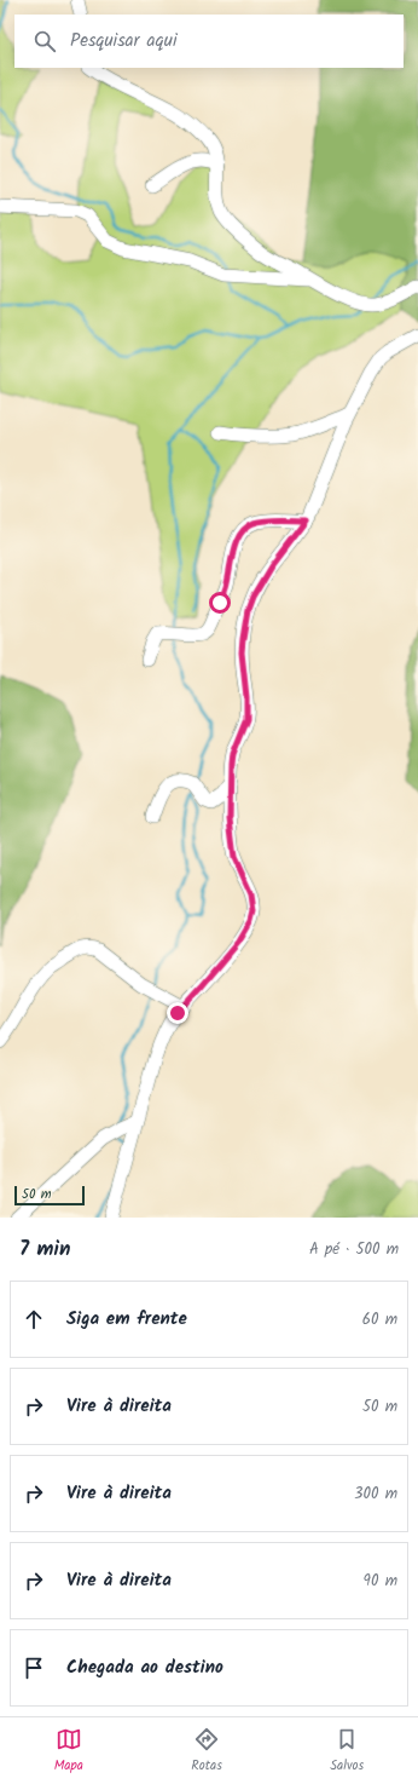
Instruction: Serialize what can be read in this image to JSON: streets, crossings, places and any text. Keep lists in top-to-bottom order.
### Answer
{
  "scale_bar": "50 m",
  "page": {
    "search": "Pesquisar aqui",
    "scale": "50 m",
    "heading": ["7 min", "A pé · 500 m"],
    "list": [
      ["Siga em frente", "60 m"],
      ["Vire à direita", "50 m"],
      ["Vire à direita", "300 m"],
      ["Vire à direita", "90 m"],
      "Chegada ao destino"
    ],
    "nav": ["Mapa", "Rotas", "Salvos"]
  }
}
